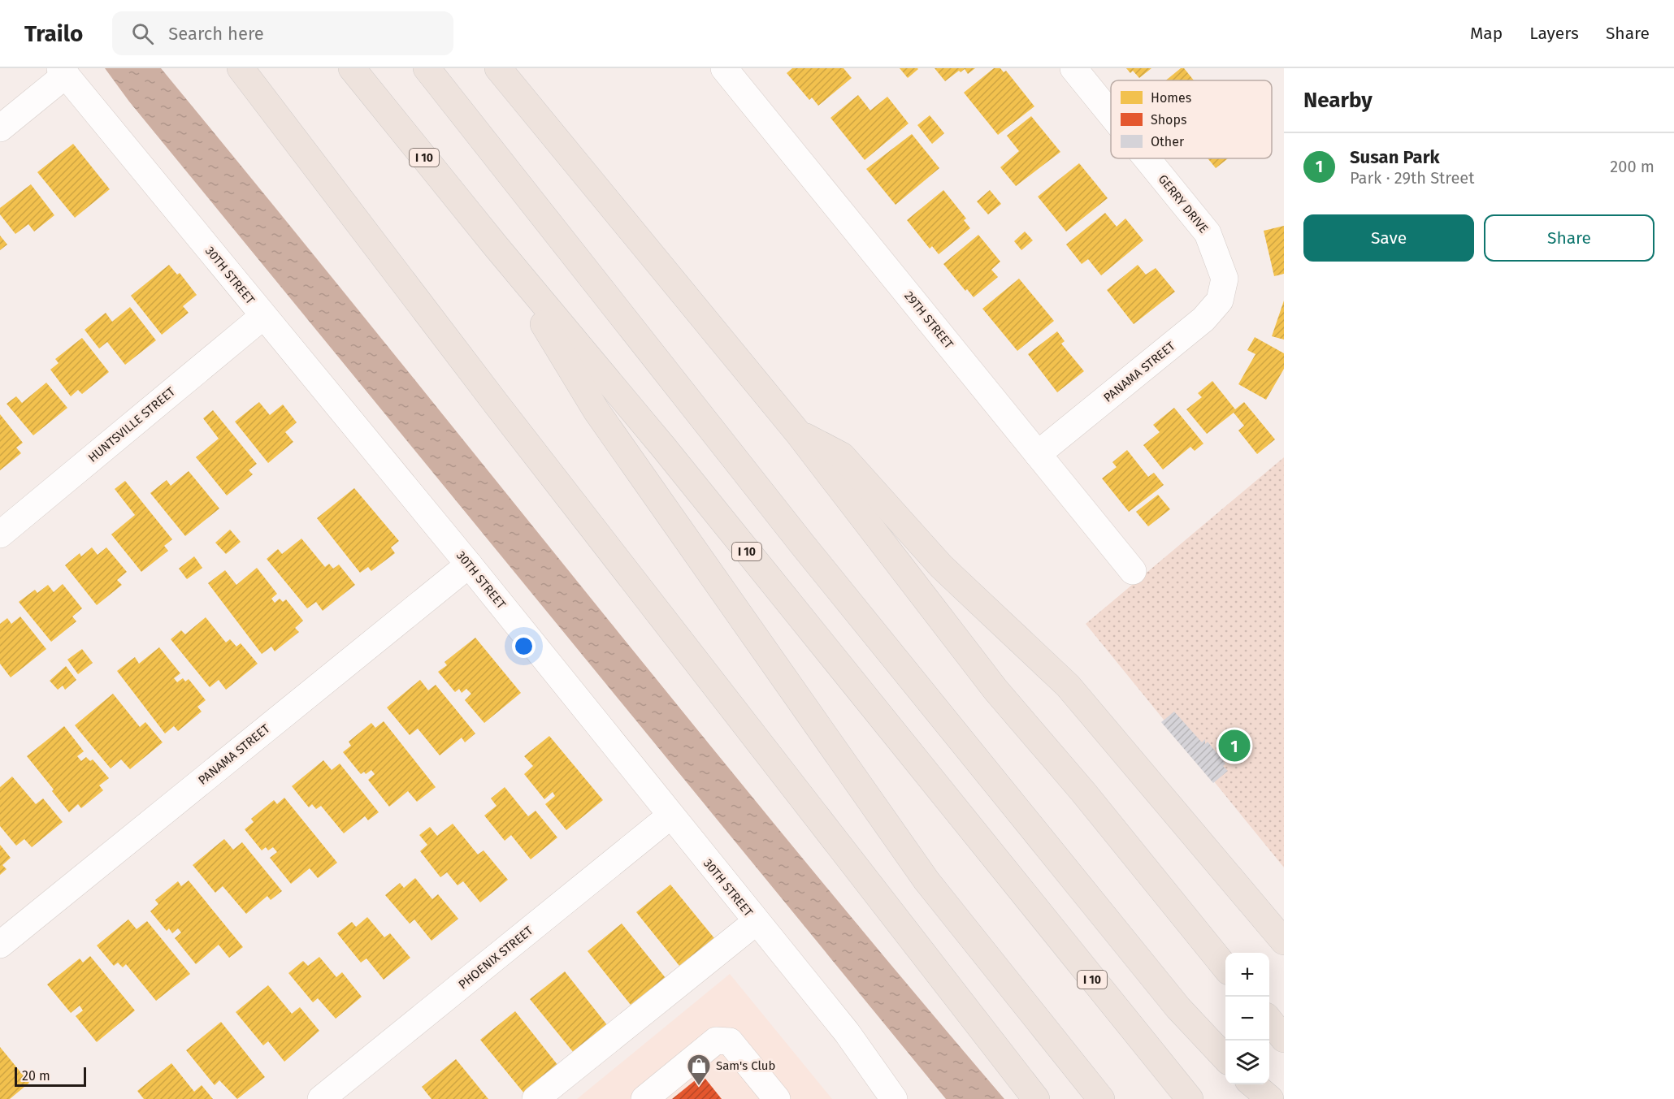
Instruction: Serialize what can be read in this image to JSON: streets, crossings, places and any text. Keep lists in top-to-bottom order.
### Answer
{
  "streets": {
    "highway": ["I 10"],
    "street": [
      "GERRY DRIVE",
      "30TH STREET",
      "29TH STREET",
      "PANAMA STREET",
      "HUNTSVILLE STREET",
      "PHOENIX STREET"
    ]
  },
  "crossings": [
    ["GERRY DRIVE", "PANAMA STREET"],
    ["30TH STREET", "PANAMA STREET"],
    ["30TH STREET", "HUNTSVILLE STREET"],
    ["30TH STREET", "PHOENIX STREET"],
    ["29TH STREET", "PANAMA STREET"]
  ],
  "places": {
    "shop": ["Sam's Club"]
  },
  "legend": ["Homes", "Shops", "Other"],
  "scale_bar": "20 m",
  "page": {
    "header": "Trailo",
    "search": "Search here",
    "nav": ["Map", "Layers", "Share"],
    "heading": "Nearby",
    "list": [
      {
        "mark": "1",
        "name": "Susan Park",
        "note": "Park · 29th Street",
        "value": "200 m"
      }
    ],
    "buttons": ["Save", "Share"],
    "pins": "1",
    "map_buttons": ["+", "−"],
    "scale": "20 m"
  }
}
